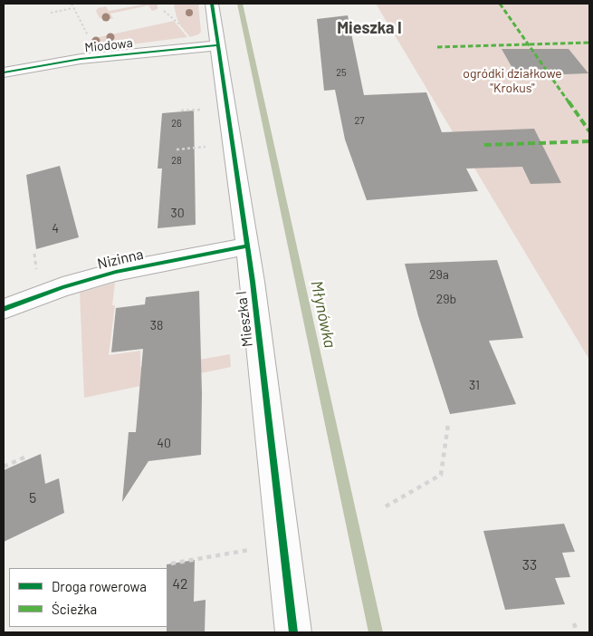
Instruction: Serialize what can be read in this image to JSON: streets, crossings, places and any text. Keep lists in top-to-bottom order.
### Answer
{
  "streets": {
    "street": ["Miodowa", "Nizinna", "Mieszka I"]
  },
  "crossings": [
    ["Miodowa", "Mieszka I"],
    ["Nizinna", "Mieszka I"]
  ],
  "districts": ["Mieszka I"],
  "water": ["Młynówka"],
  "parks": ["ogródki działkowe \"Krokus\""],
  "house_numbers": [
    "25",
    "27",
    "26",
    "28",
    "30",
    "4",
    "29a",
    "29b",
    "38",
    "31",
    "40",
    "5",
    "33",
    "42"
  ],
  "legend": ["Droga rowerowa", "Ścieżka"]
}
